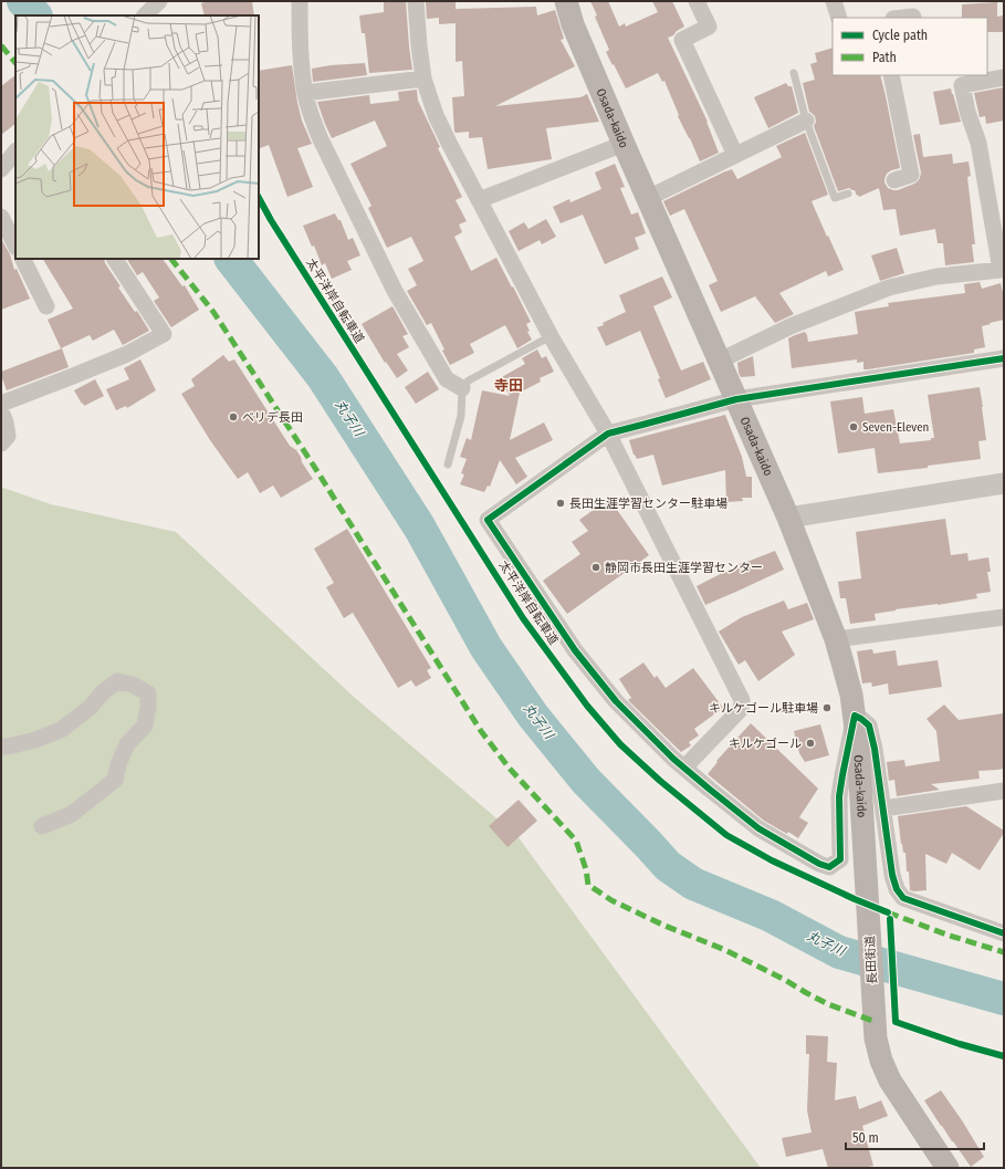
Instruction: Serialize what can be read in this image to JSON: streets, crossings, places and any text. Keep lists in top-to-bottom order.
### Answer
{
  "streets": {
    "main road": ["Osada-kaido", "長田街道"],
    "cycle path": ["太平洋岸自転車道"]
  },
  "crossings": [
    ["Osada-kaido", "長田街道"]
  ],
  "districts": ["寺田"],
  "water": ["丸子川"],
  "places": [
    "ベリデ長田",
    "Seven-Eleven",
    "長田生涯学習センター駐車場",
    "静岡市長田生涯学習センター",
    "キルケゴール駐車場",
    "キルケゴール"
  ],
  "legend": ["Cycle path", "Path"],
  "scale_bar": "50 m"
}
